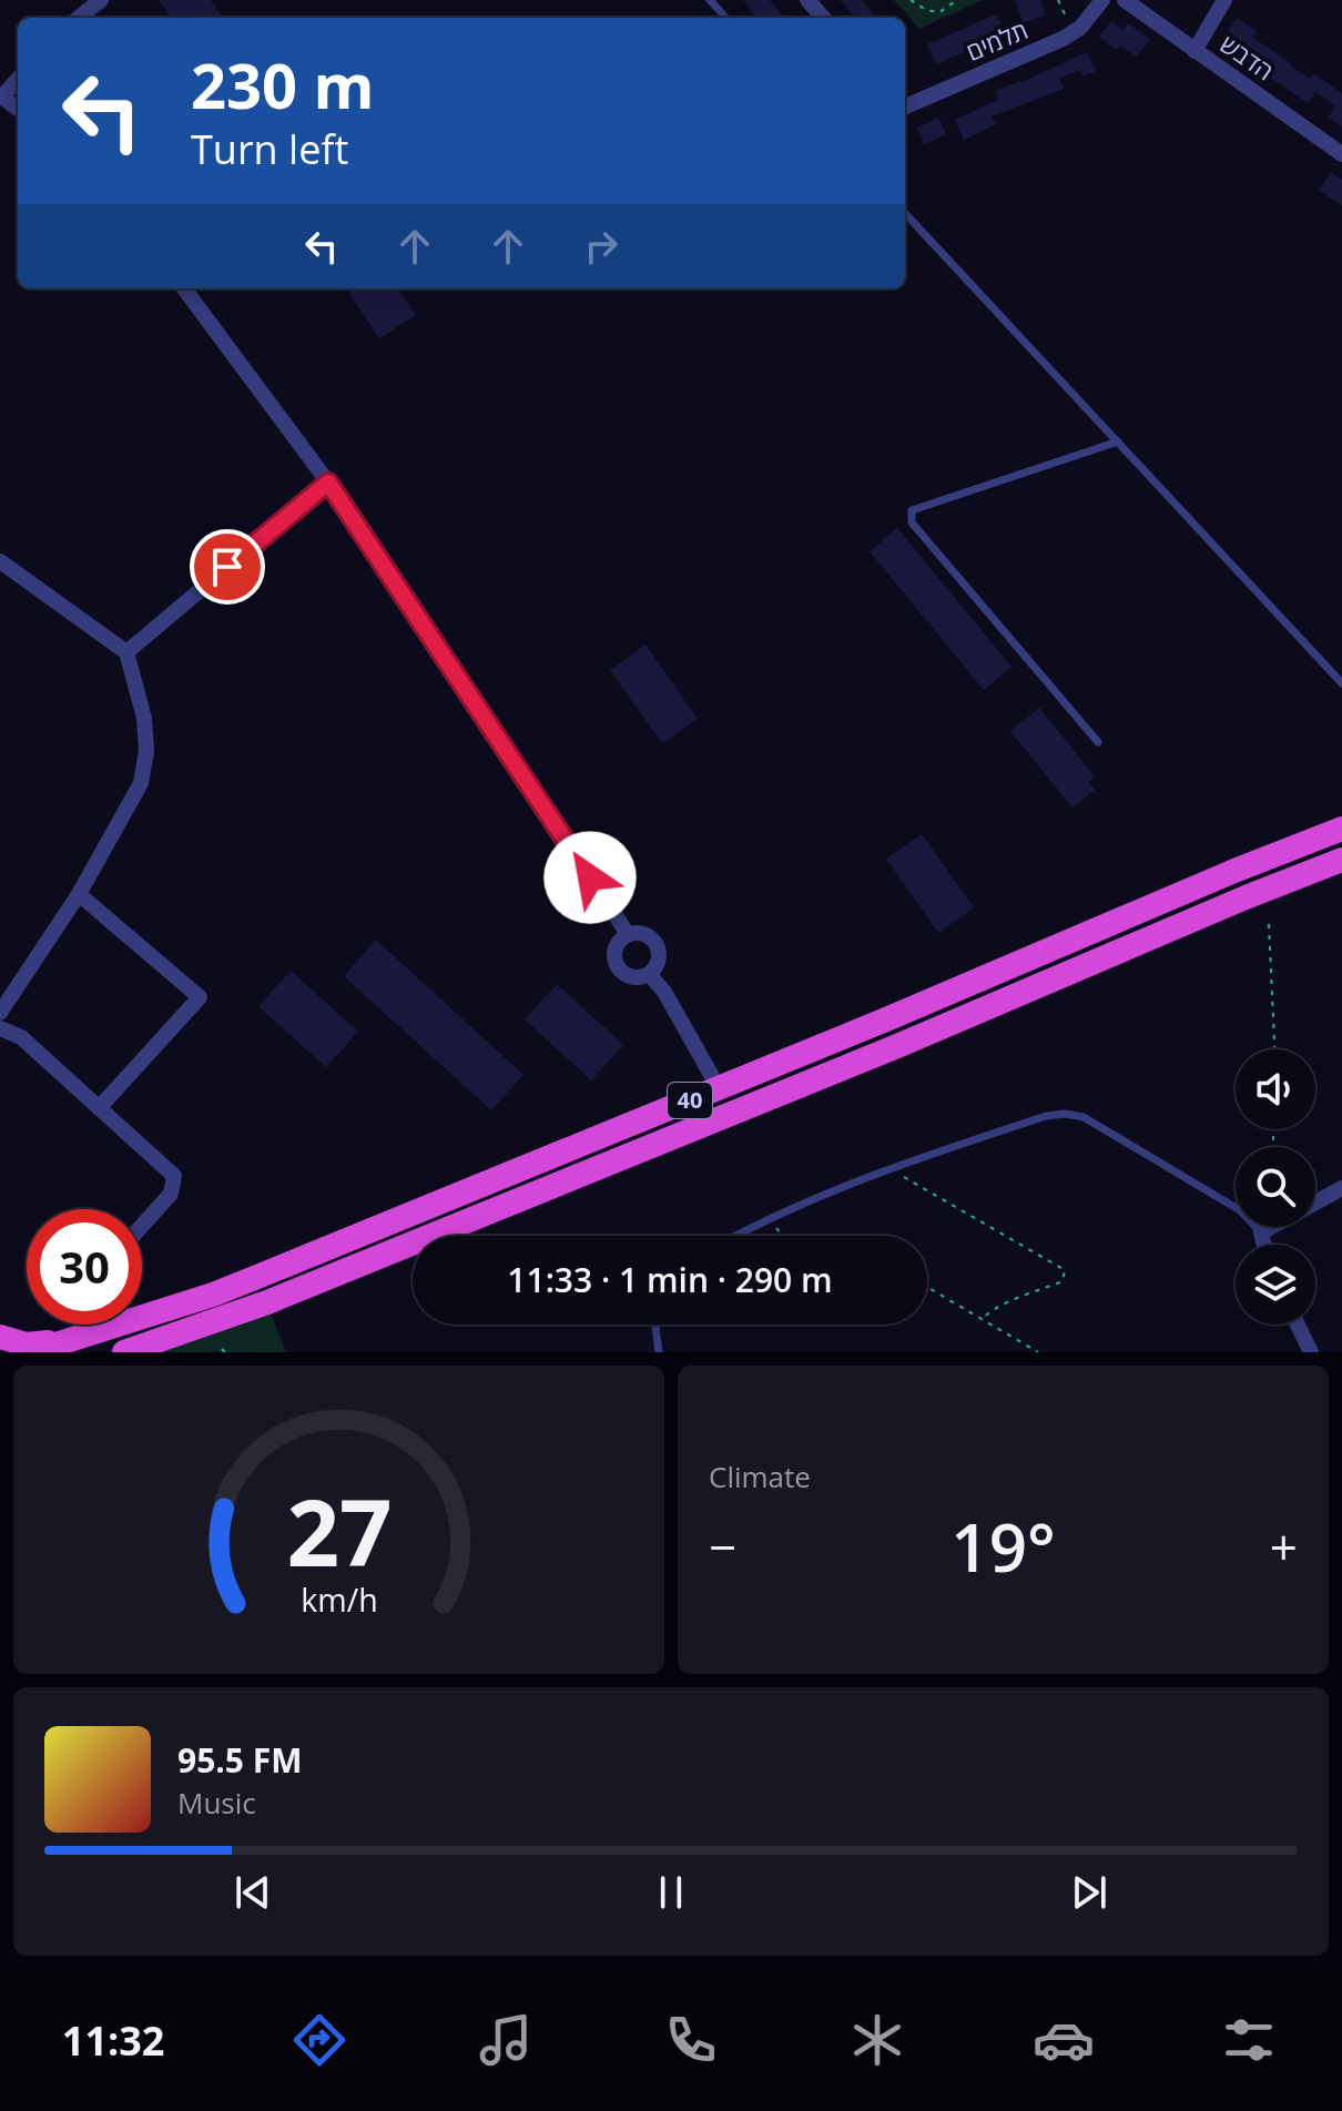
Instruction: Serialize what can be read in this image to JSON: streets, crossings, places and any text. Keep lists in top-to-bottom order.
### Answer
{
  "streets": {
    "highway": ["40"],
    "street": ["תלמים", "הדבש"]
  },
  "page": {
    "turn": ["230 m", "Turn left"],
    "limit": "30",
    "trip": "11:33 · 1 min · 290 m",
    "tile": "Climate",
    "heat": ["−", "19°", "+"],
    "song": ["95.5 FM", "Music"],
    "tabs": "11:32",
    "gauge": ["27", "km/h"]
  }
}
